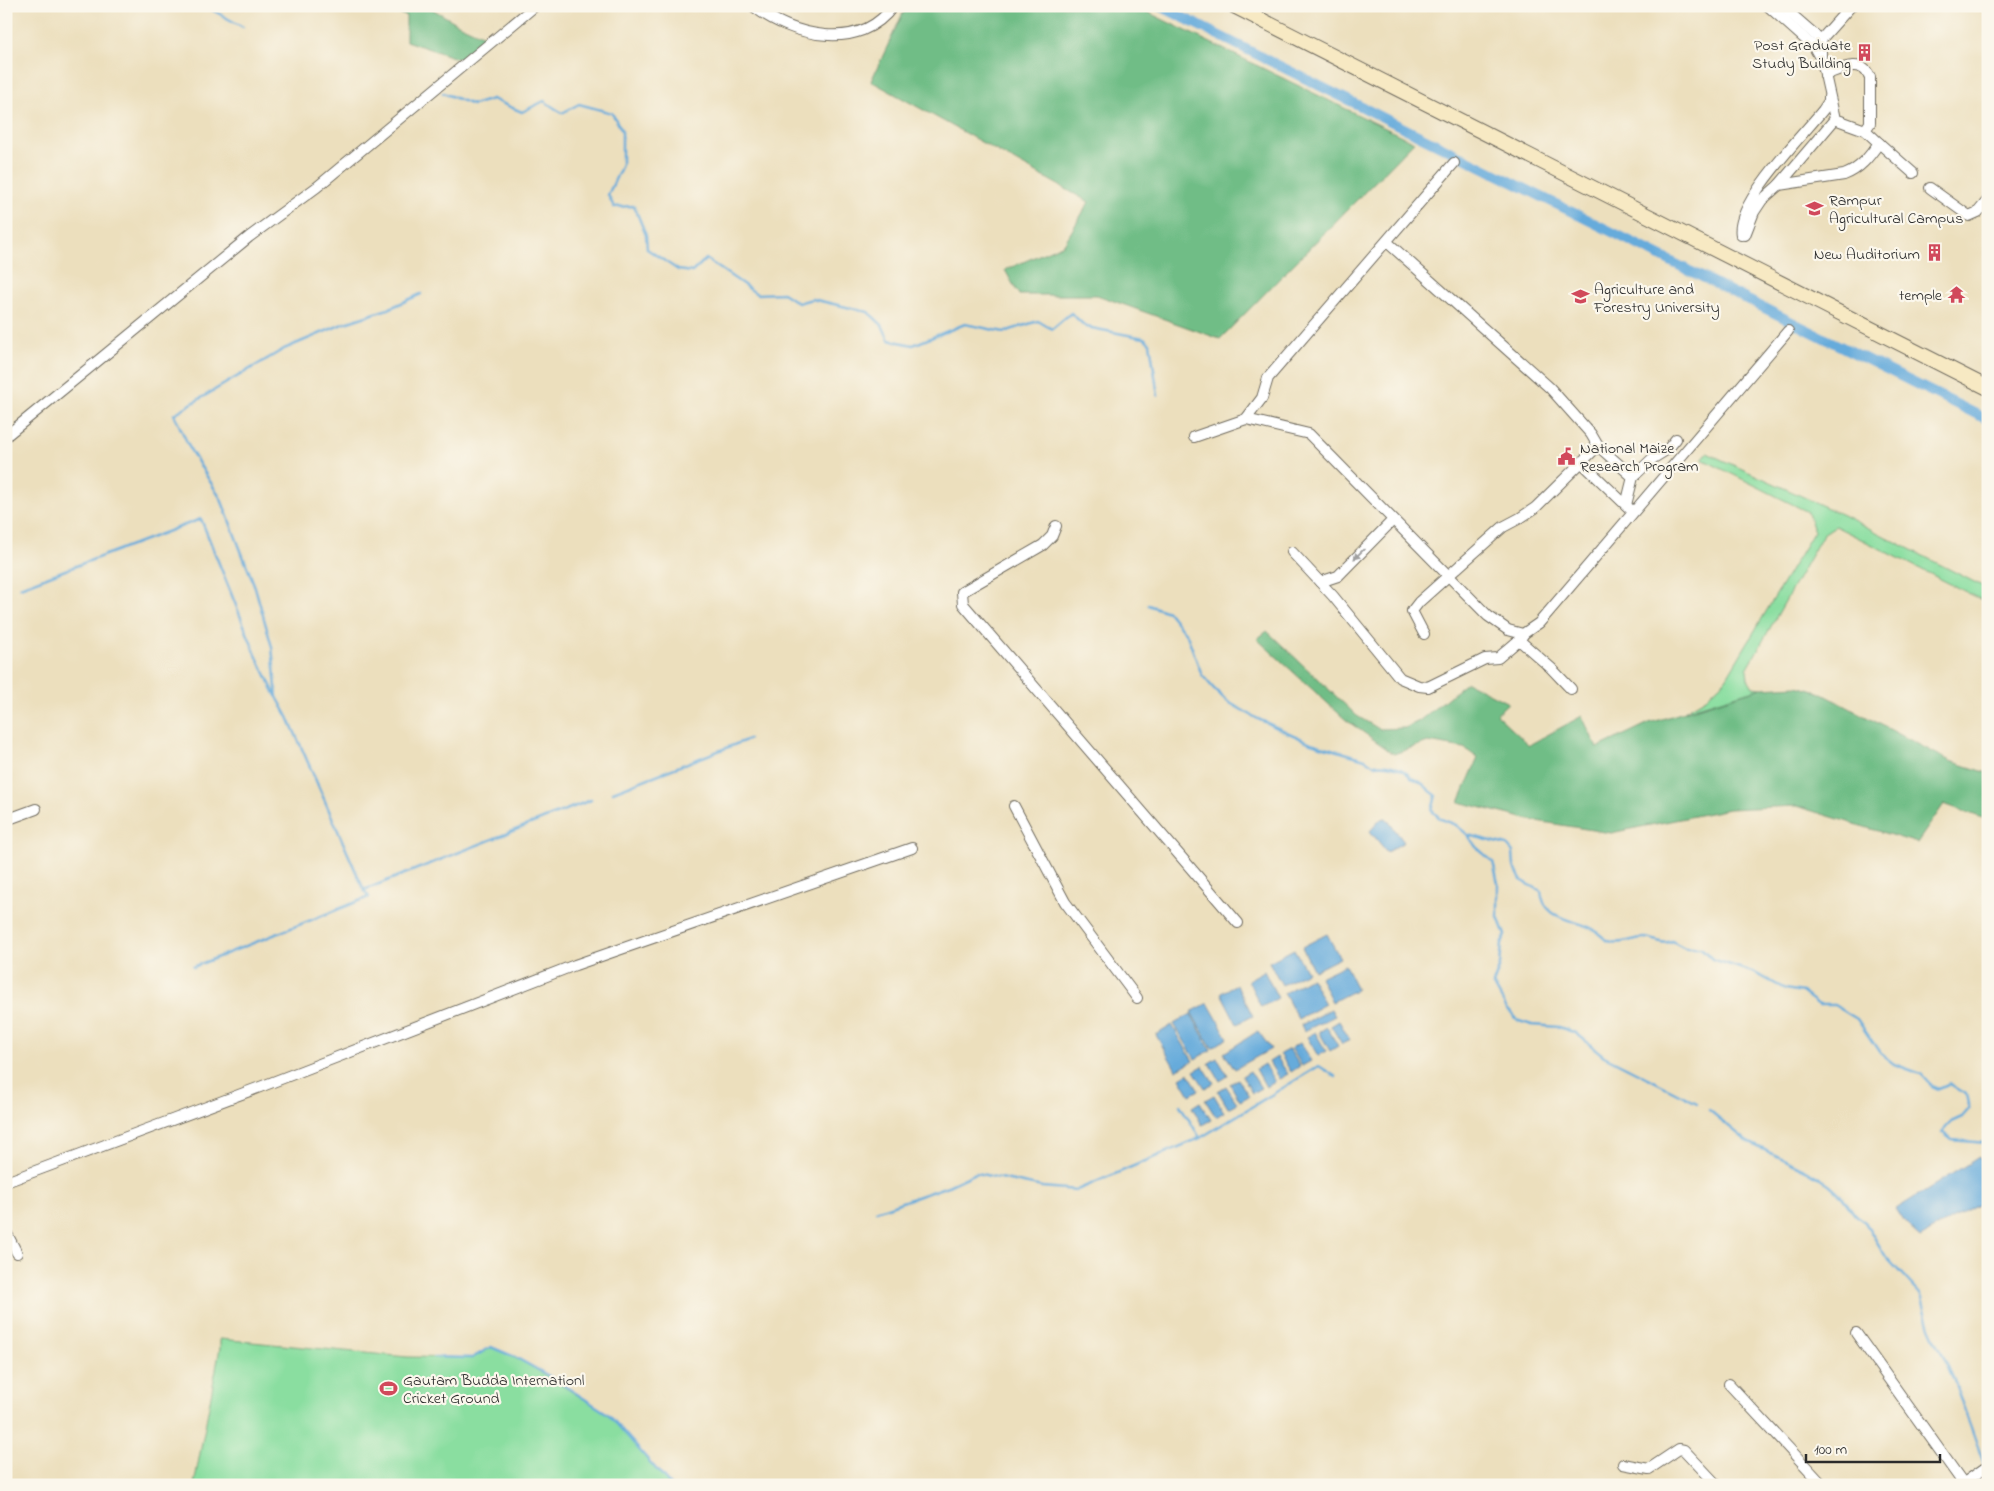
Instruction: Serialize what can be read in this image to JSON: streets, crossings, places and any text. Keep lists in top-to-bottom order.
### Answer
{
  "places": {
    "building": ["Post Graduate Study Building", "New Auditorium"],
    "school or university": ["Rampur Agricultural Campus", "Agriculture and Forestry University"],
    "temple": ["temple"],
    "public building": ["National Maize Research Program"],
    "sports": ["Gautam Budda Internationl Cricket Ground"]
  },
  "scale_bar": "100 m"
}
